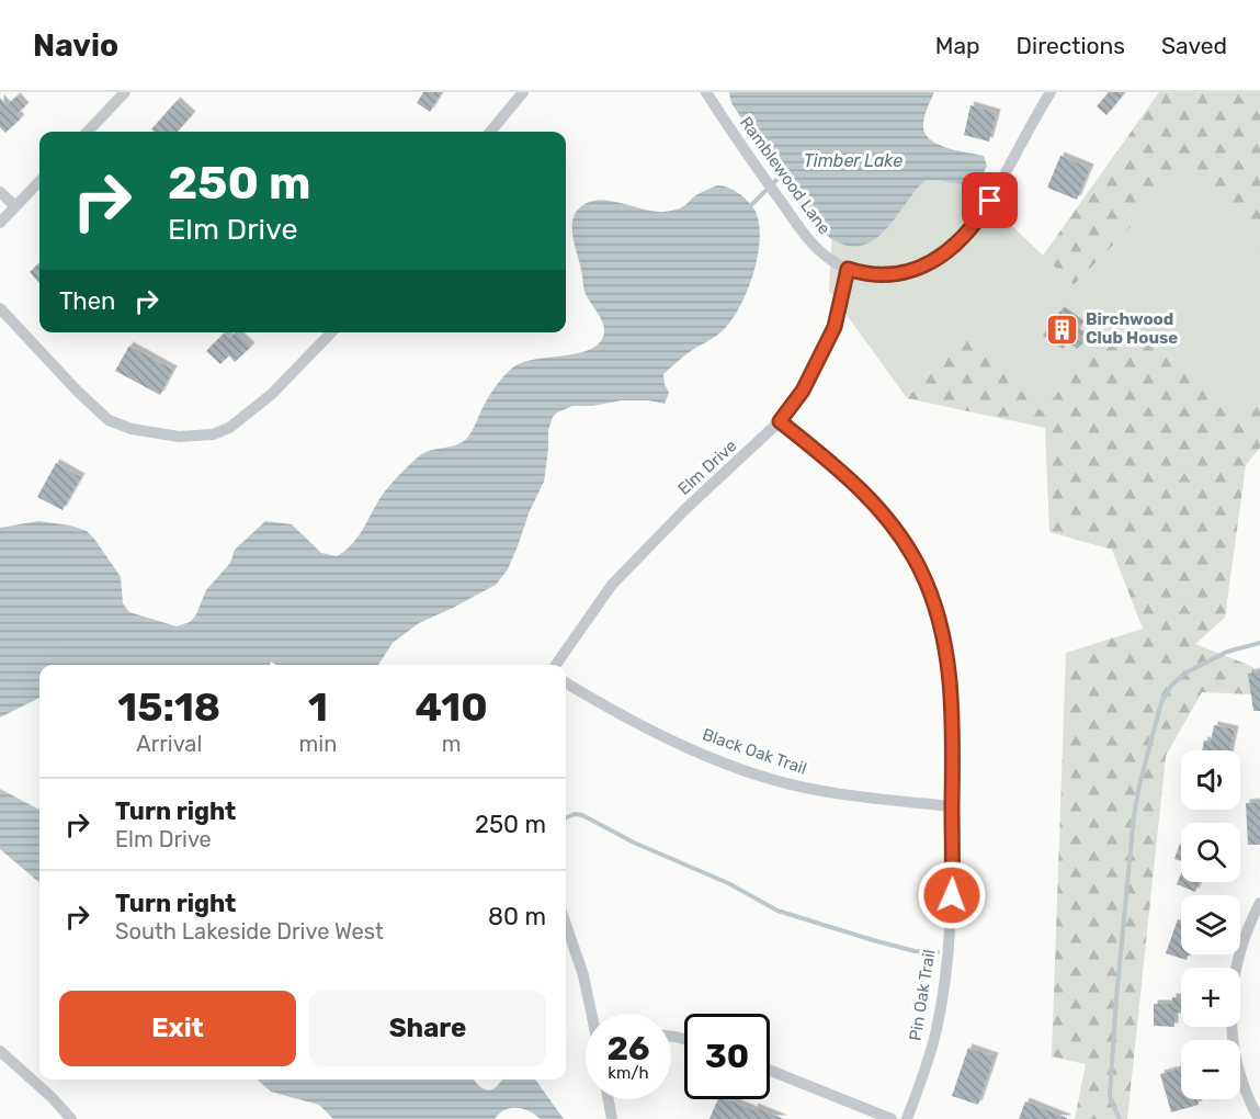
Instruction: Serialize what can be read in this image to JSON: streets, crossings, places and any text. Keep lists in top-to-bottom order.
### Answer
{
  "streets": {
    "street": [
      "Ramblewood Lane",
      "Elm Drive",
      "Black Oak Trail",
      "Pin Oak Trail"
    ]
  },
  "crossings": [
    ["Ramblewood Lane", "Elm Drive"],
    ["Elm Drive", "Pin Oak Trail"],
    ["Black Oak Trail", "Pin Oak Trail"]
  ],
  "water": ["Timber Lake"],
  "places": {
    "building": ["Birchwood Club House"]
  },
  "page": {
    "header": "Navio",
    "nav": ["Map", "Directions", "Saved"],
    "turn": ["250 m", "Elm Drive"],
    "then": "Then",
    "eta": [
      "15:18",
      "Arrival",
      "1",
      "min",
      "410",
      "m"
    ],
    "map_buttons": ["+", "−"],
    "list": [
      {
        "name": "Turn right",
        "note": "Elm Drive",
        "value": "250 m"
      },
      {
        "name": "Turn right",
        "note": "South Lakeside Drive West",
        "value": "80 m"
      }
    ],
    "buttons": ["Exit", "Share"],
    "speed": "26 km/h",
    "limit": "30"
  }
}
